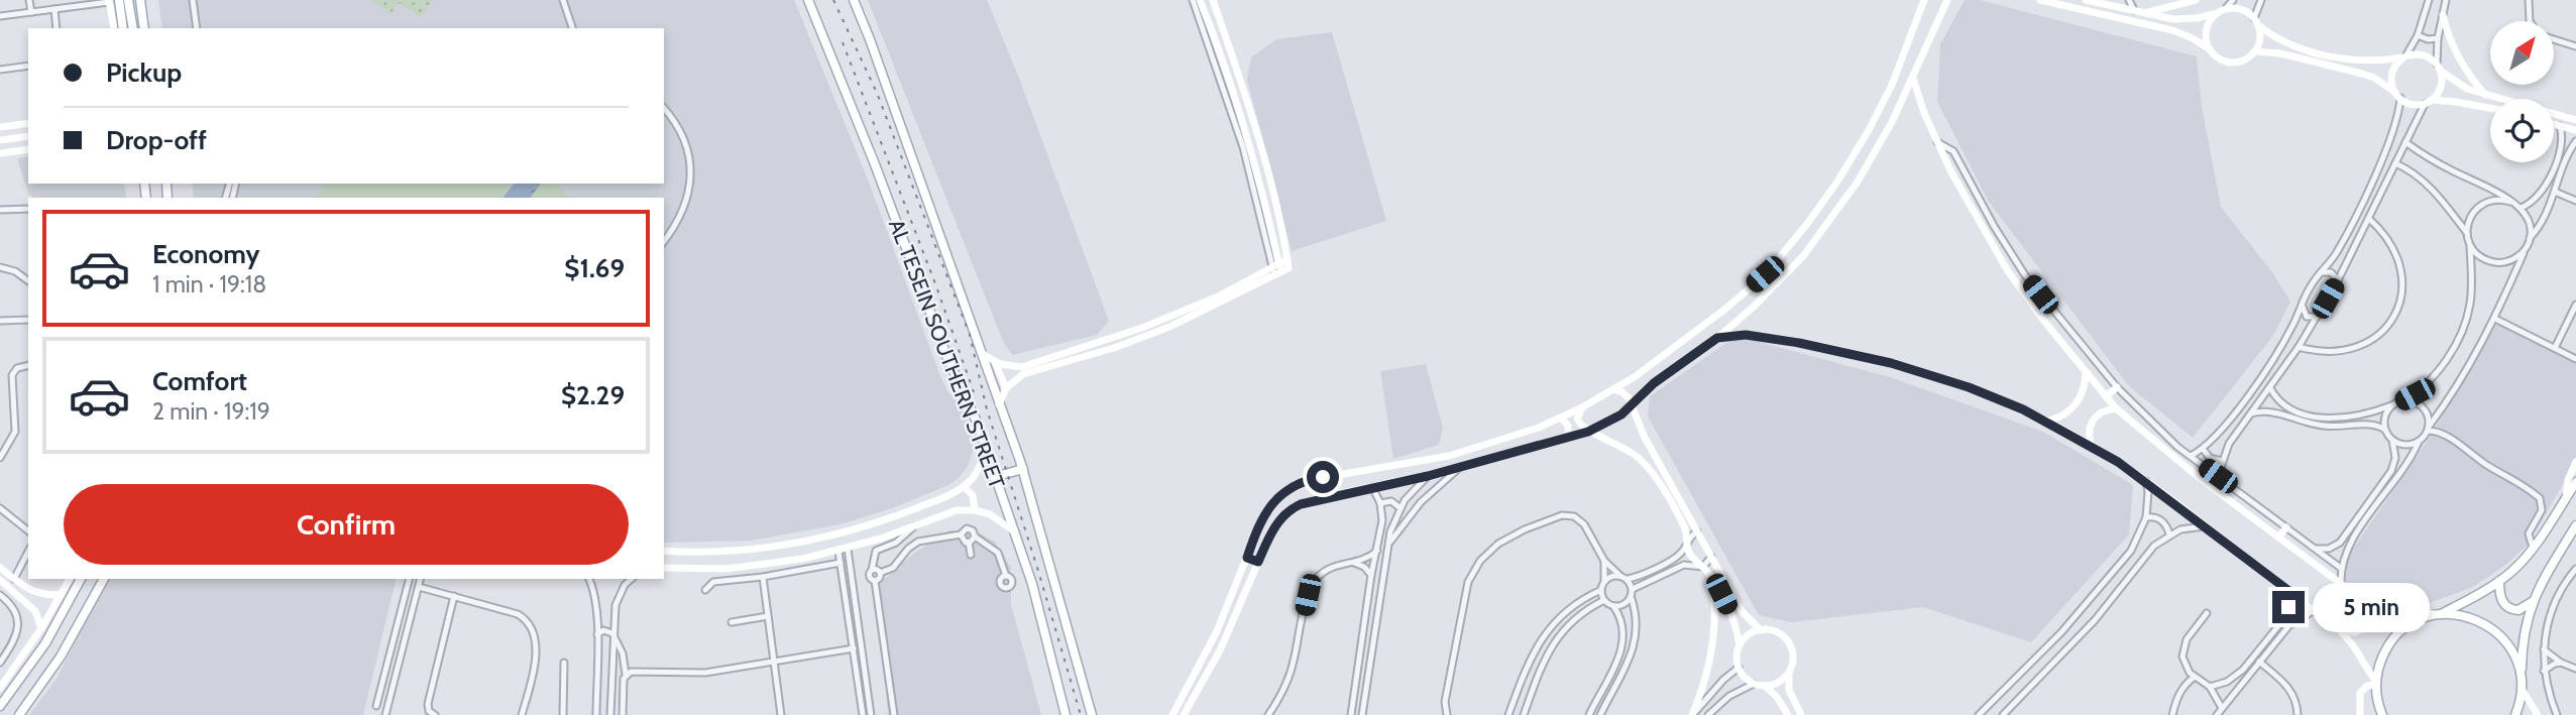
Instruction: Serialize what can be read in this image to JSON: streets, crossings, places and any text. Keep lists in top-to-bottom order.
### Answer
{
  "streets": {
    "main road": ["AL TESEIN SOUTHERN STREET"]
  },
  "north": "top right",
  "page": {
    "banner": ["Pickup", "Drop-off"],
    "list": [
      {
        "name": "Economy",
        "note": "1 min · 19:18",
        "value": "$1.69"
      },
      {
        "name": "Comfort",
        "note": "2 min · 19:19",
        "value": "$2.29"
      }
    ],
    "buttons": "Confirm",
    "bubble": "5 min"
  }
}
